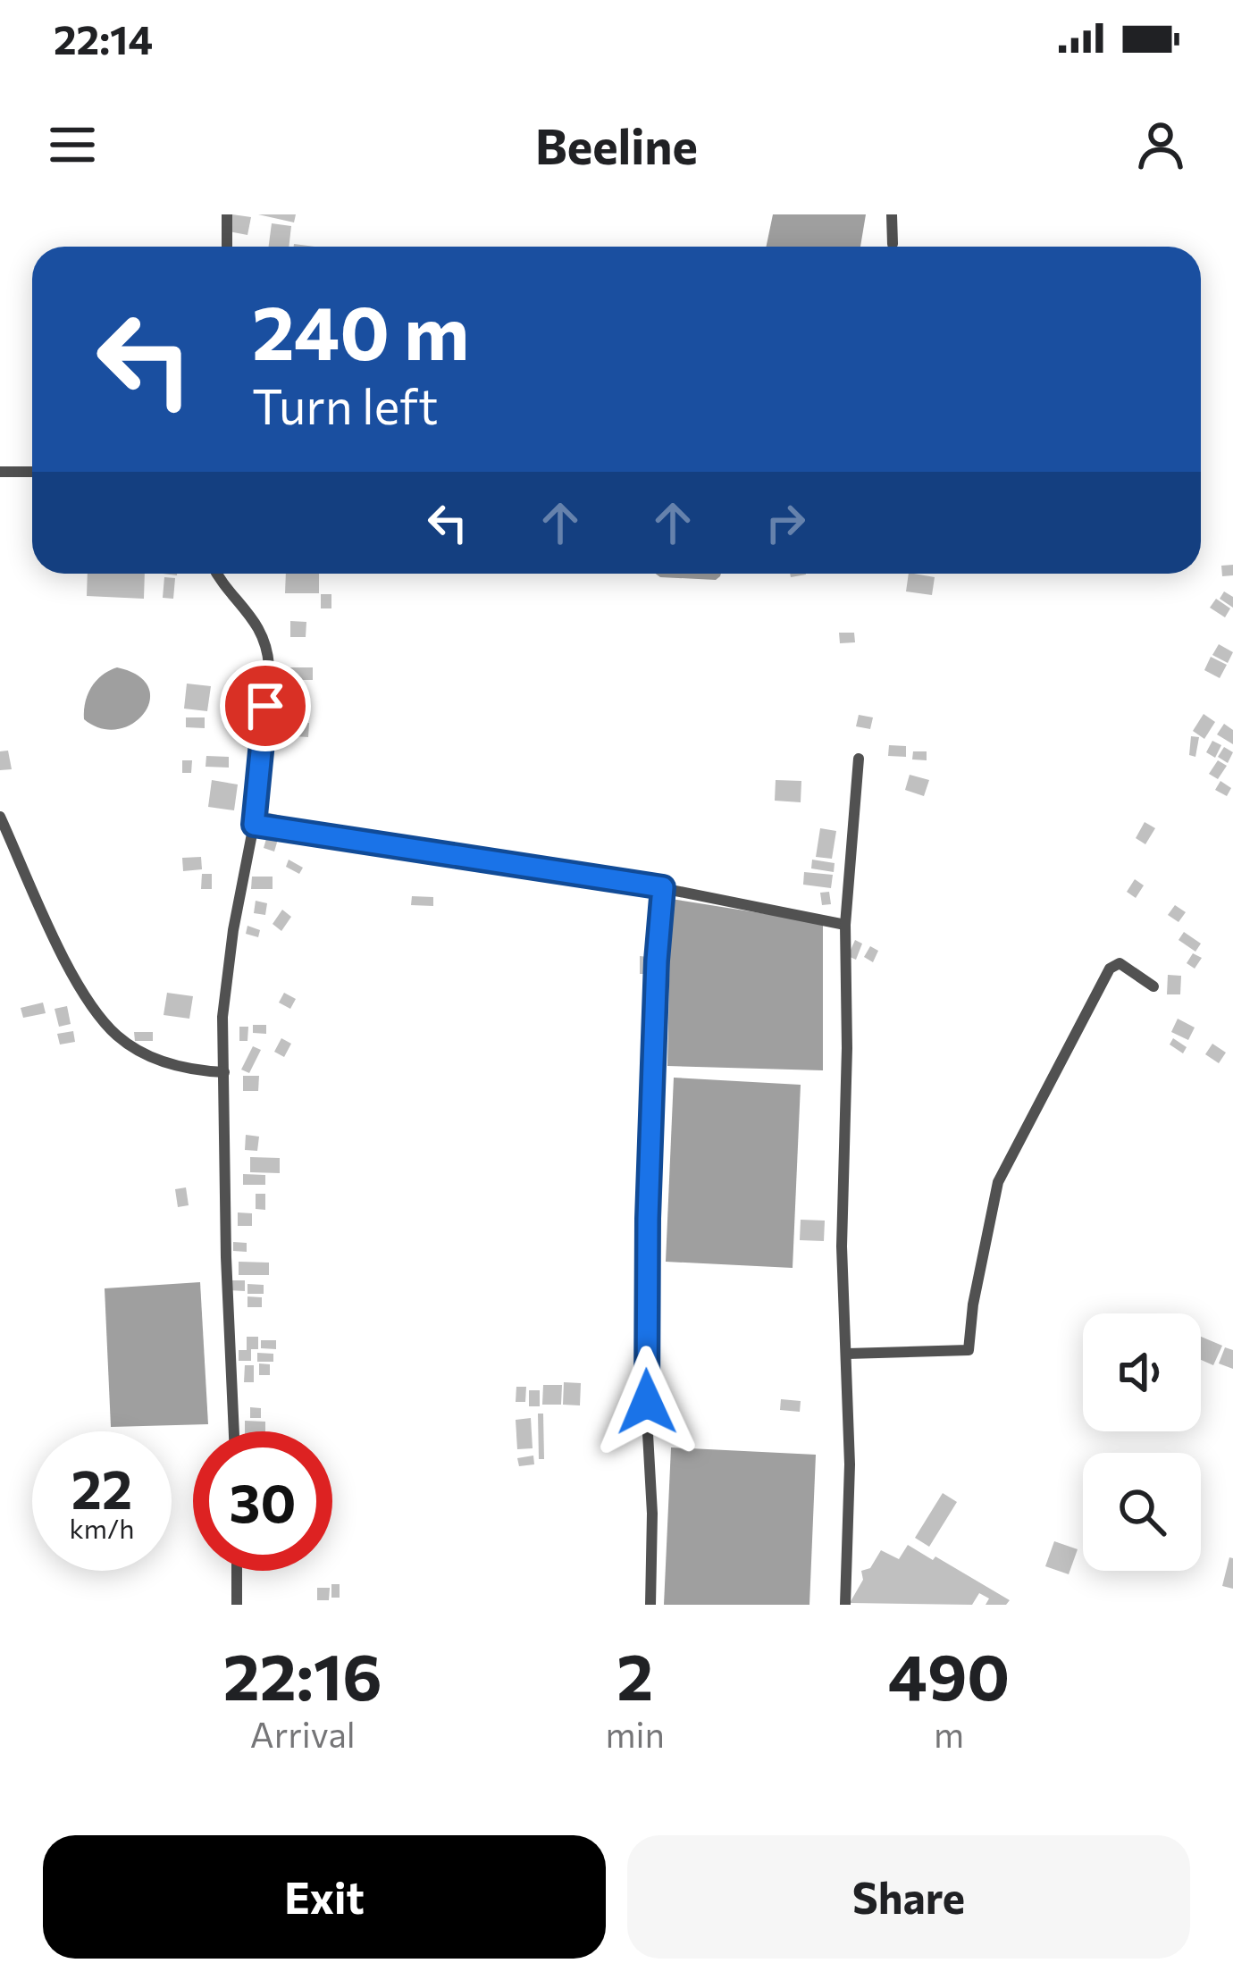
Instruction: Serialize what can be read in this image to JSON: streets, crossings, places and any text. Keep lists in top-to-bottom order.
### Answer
{
  "page": {
    "status": "22:14",
    "header": "Beeline",
    "turn": ["240 m", "Turn left"],
    "speed": "22 km/h",
    "limit": "30",
    "eta": [
      "22:16",
      "Arrival",
      "2",
      "min",
      "490",
      "m"
    ],
    "buttons": ["Exit", "Share"]
  }
}
